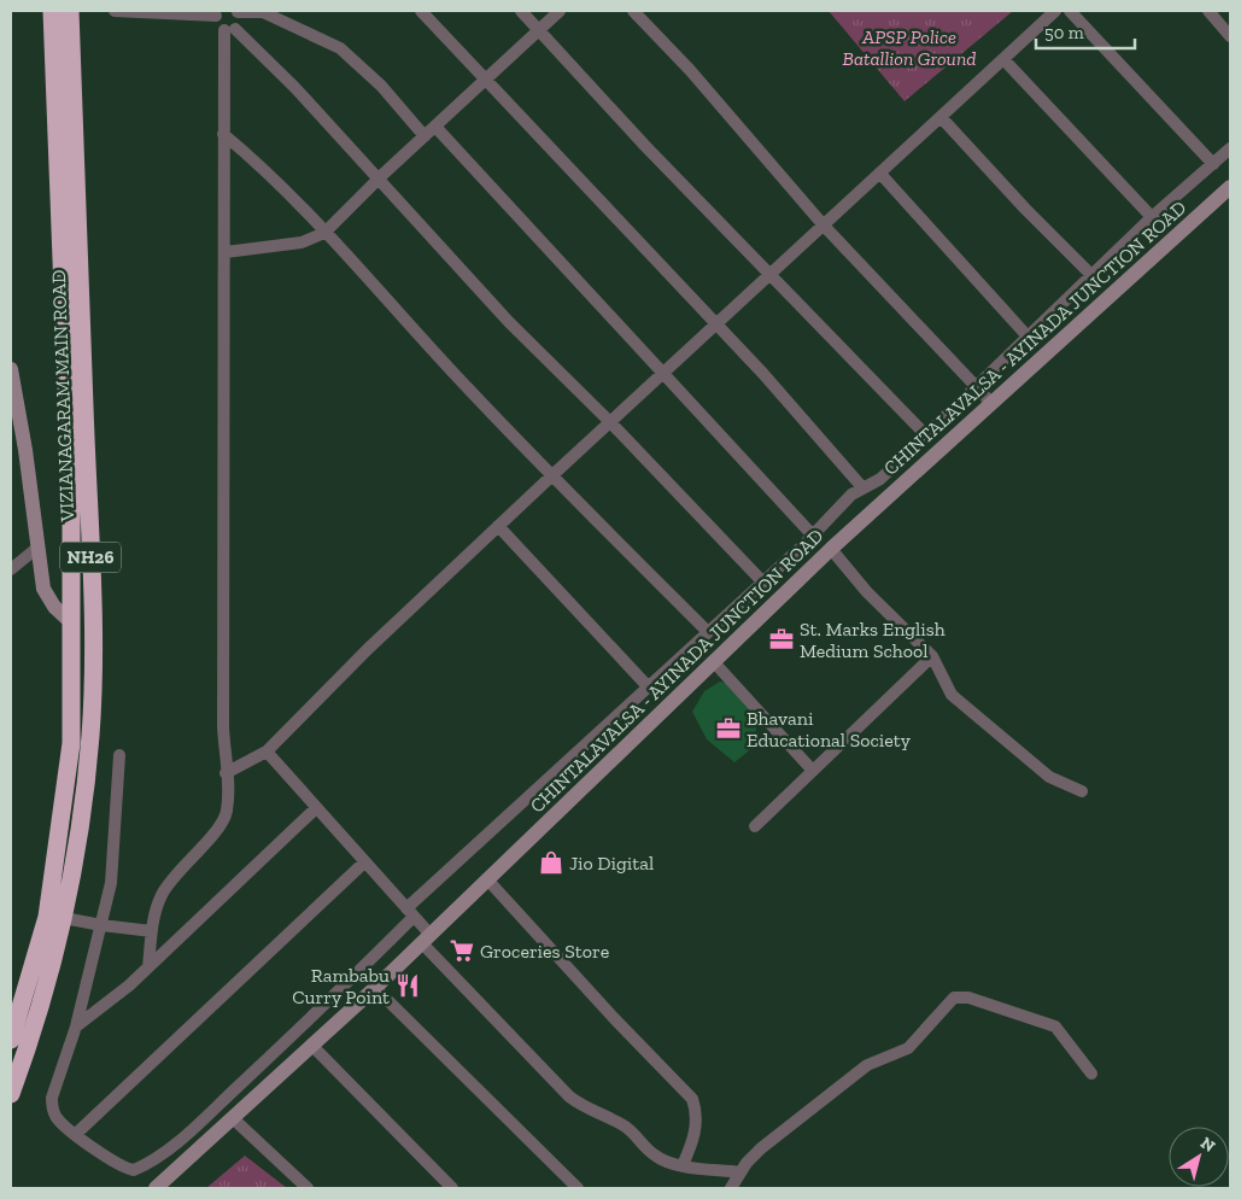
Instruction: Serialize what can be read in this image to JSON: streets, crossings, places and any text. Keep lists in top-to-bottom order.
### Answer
{
  "streets": {
    "highway": ["VIZIANAGARAM MAIN ROAD", "NH26"],
    "main road": ["CHINTALAVALSA - AYINADA JUNCTION ROAD"]
  },
  "parks": ["APSP Police Batallion Ground"],
  "places": {
    "office": ["St. Marks English Medium School", "Bhavani Educational Society"],
    "shop": ["Jio Digital"],
    "supermarket": ["Groceries Store"],
    "restaurant": ["Rambabu Curry Point"]
  },
  "scale_bar": "50 m",
  "north": "top right"
}
